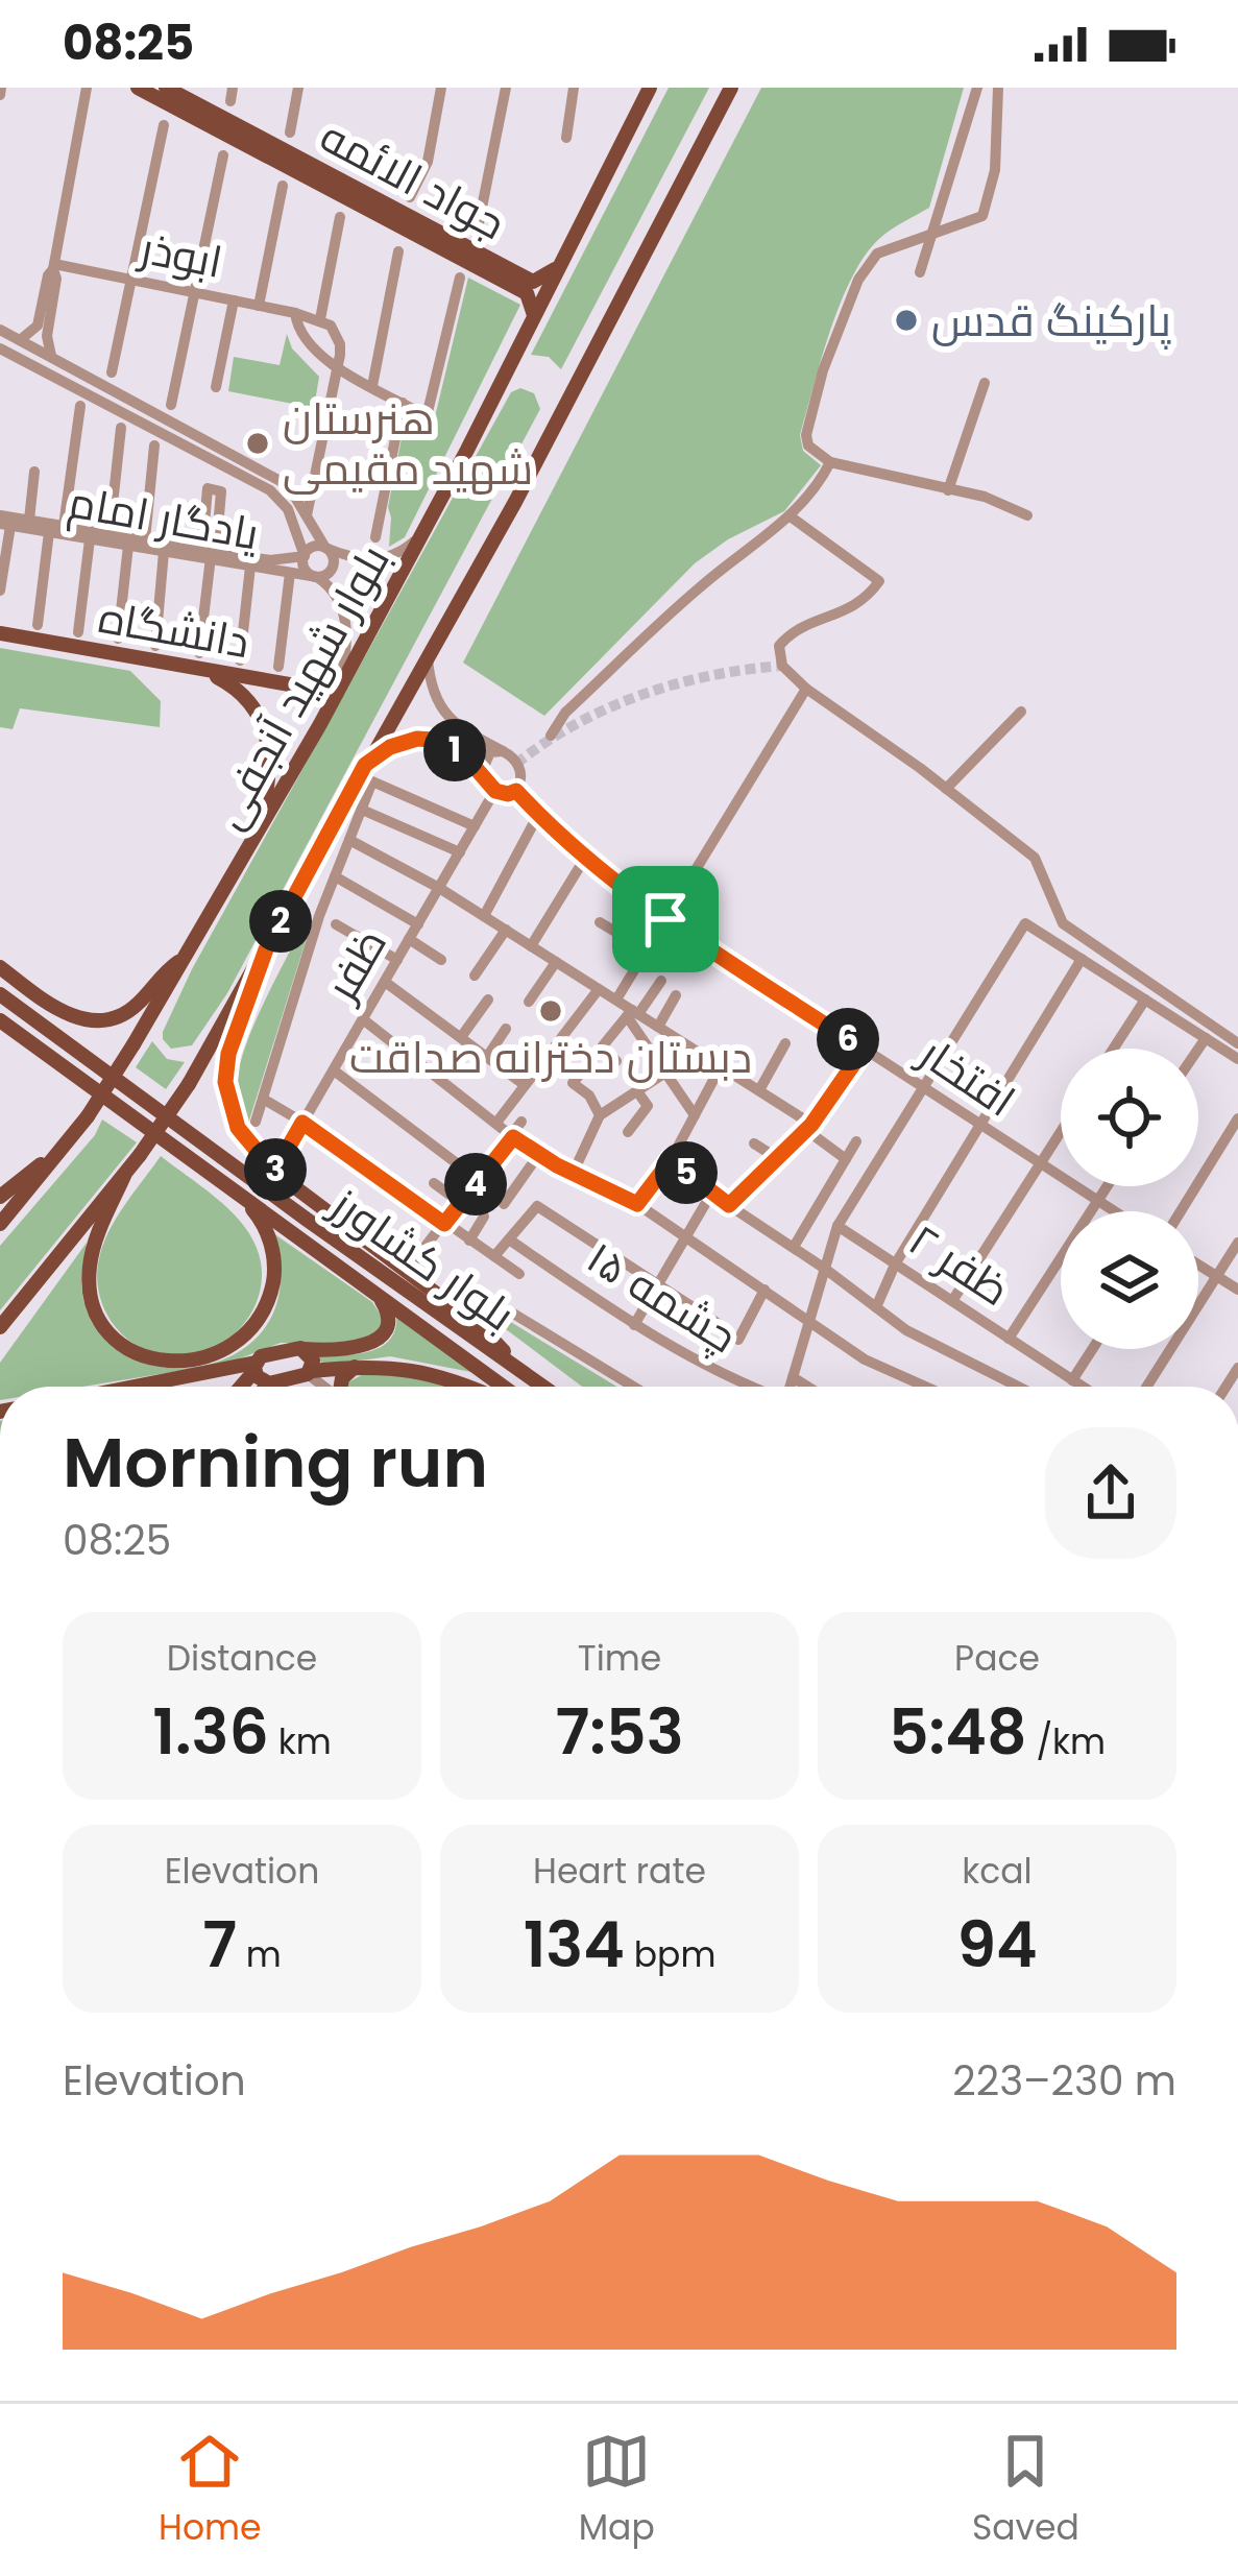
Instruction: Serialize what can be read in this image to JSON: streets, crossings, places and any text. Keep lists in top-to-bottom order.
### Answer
{
  "streets": {
    "main road": [
      "جواد الائمه",
      "دانشگاه",
      "بلوار شهید آنجفی",
      "بلوار کشاورز"
    ],
    "street": [
      "ابوذر",
      "یادگار امام",
      "ظفر",
      "افتخار",
      "ظفر ۲",
      "چشمه ۱۵"
    ]
  },
  "crossings": [
    ["جواد الائمه", "بلوار شهید آنجفی"],
    ["دانشگاه", "بلوار شهید آنجفی"],
    ["ظفر", "افتخار"]
  ],
  "places": ["پارکینگ قدس", "هنرستان شهید مقیمی", "دبستان دخترانه صداقت"],
  "page": {
    "status": "08:25",
    "pins": [
      "1",
      "2",
      "6",
      "3",
      "5",
      "4"
    ],
    "heading": ["Morning run", "08:25"],
    "stats": [
      ["Distance", "1.36 km"],
      ["Time", "7:53"],
      ["Pace", "5:48 /km"],
      ["Elevation", "7 m"],
      ["Heart rate", "134 bpm"],
      ["kcal", "94"]
    ],
    "chart": ["Elevation", "223–230 m"],
    "tabs": ["Home", "Map", "Saved"]
  }
}
